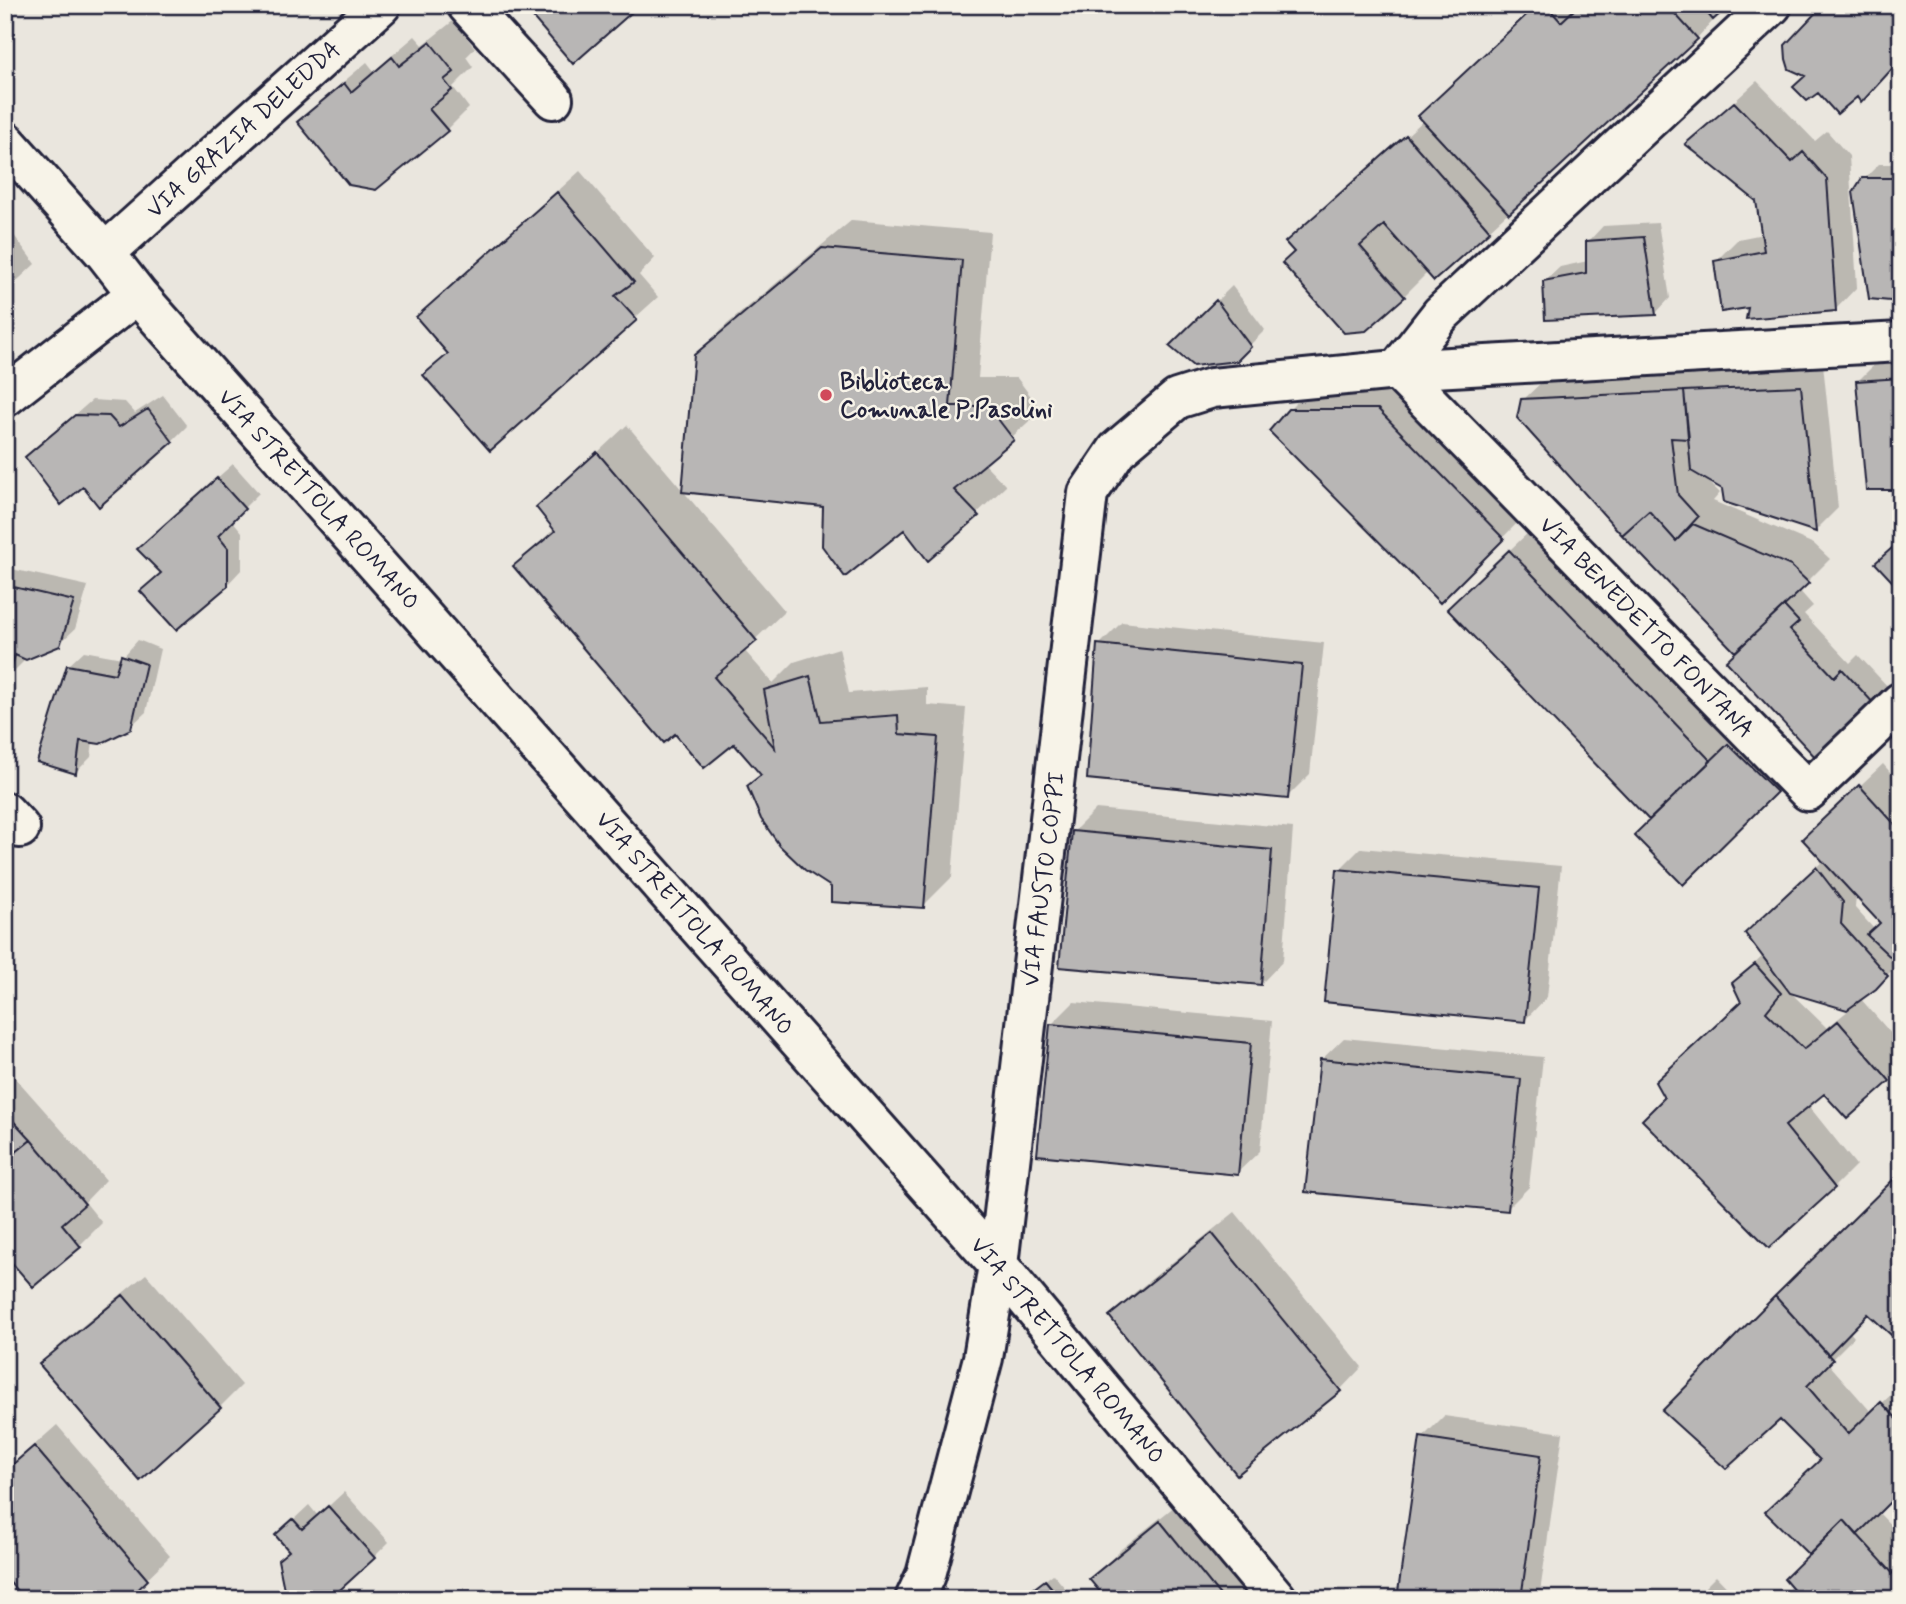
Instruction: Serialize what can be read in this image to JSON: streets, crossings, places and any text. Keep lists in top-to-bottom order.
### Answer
{
  "streets": {
    "street": [
      "VIA GRAZIA DELEDDA",
      "VIA STRETTOLA ROMANO",
      "VIA BENEDETTO FONTANA",
      "VIA FAUSTO COPPI"
    ]
  },
  "crossings": [
    ["VIA GRAZIA DELEDDA", "VIA STRETTOLA ROMANO"],
    ["VIA STRETTOLA ROMANO", "VIA FAUSTO COPPI"],
    ["VIA BENEDETTO FONTANA", "VIA FAUSTO COPPI"]
  ],
  "places": ["Biblioteca Comunale P.Pasolini"]
}
